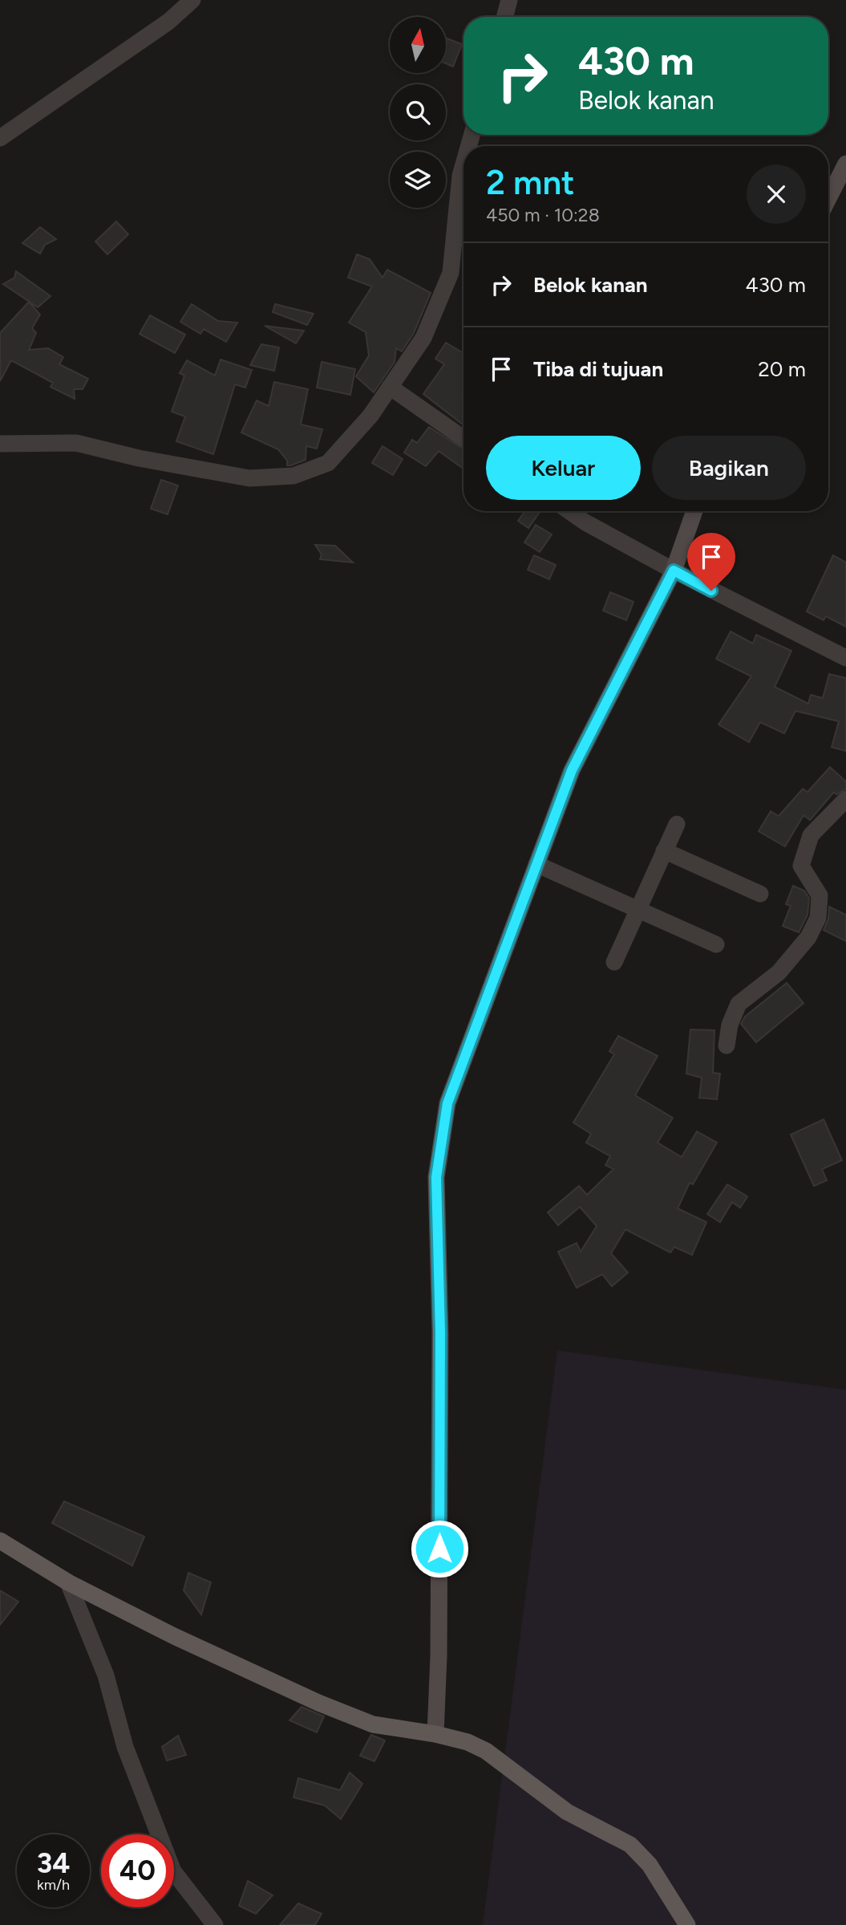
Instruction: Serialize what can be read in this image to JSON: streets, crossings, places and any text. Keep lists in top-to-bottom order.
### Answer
{
  "north": "top",
  "page": {
    "turn": ["430 m", "Belok kanan"],
    "heading": ["2 mnt", "450 m · 10:28"],
    "list": [
      {
        "name": "Belok kanan",
        "value": "430 m"
      },
      {
        "name": "Tiba di tujuan",
        "value": "20 m"
      }
    ],
    "buttons": ["Keluar", "Bagikan"],
    "speed": "34 km/h",
    "limit": "40"
  }
}
